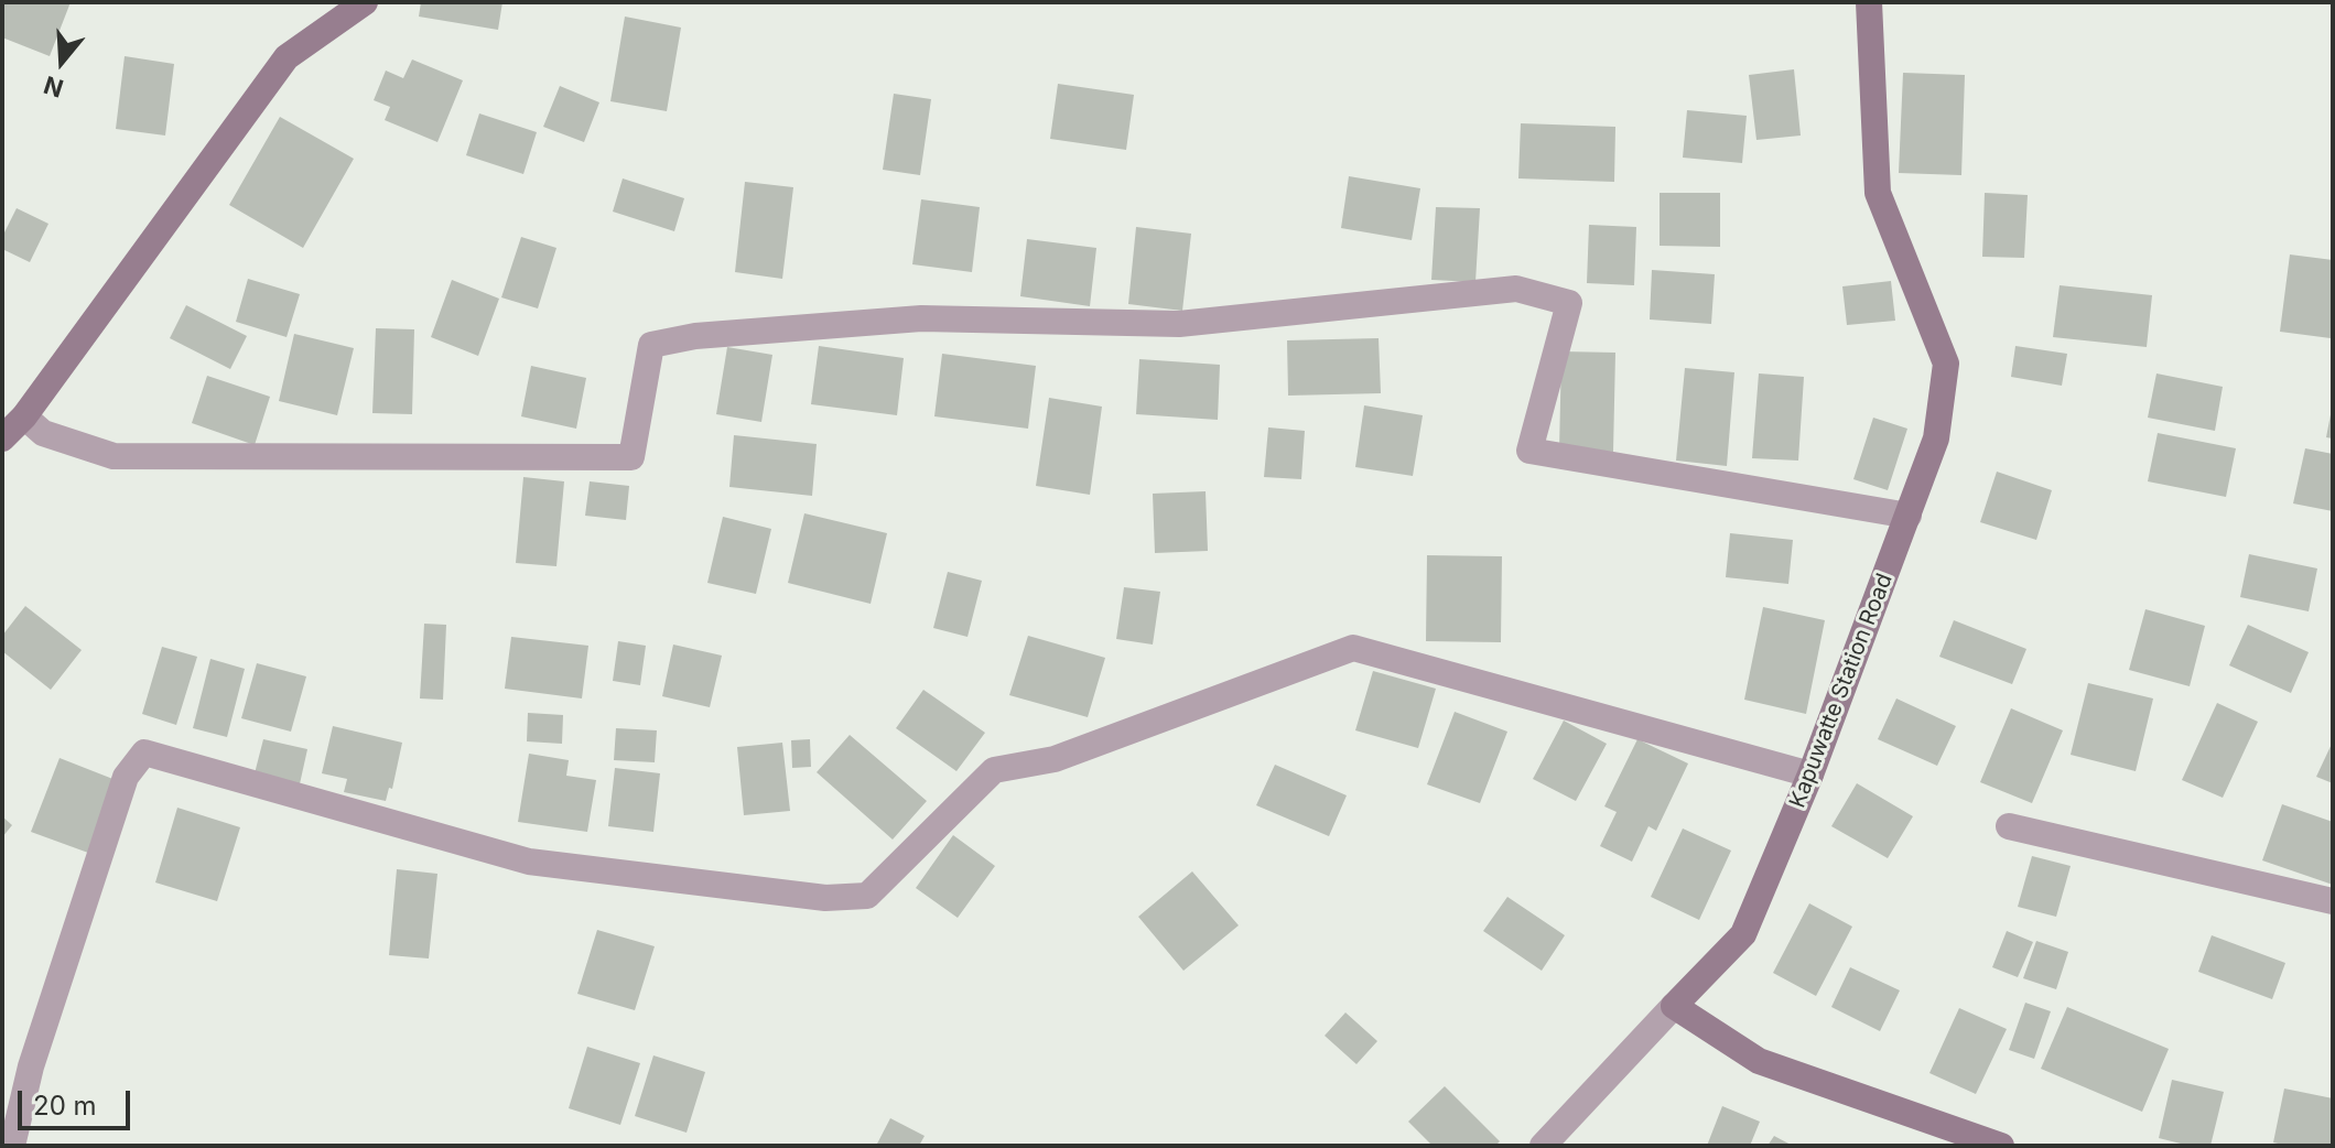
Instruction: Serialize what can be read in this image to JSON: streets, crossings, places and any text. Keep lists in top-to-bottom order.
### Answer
{
  "streets": {
    "street": ["Kapuwatte Station Road"]
  },
  "scale_bar": "20 m",
  "north": "bottom"
}
